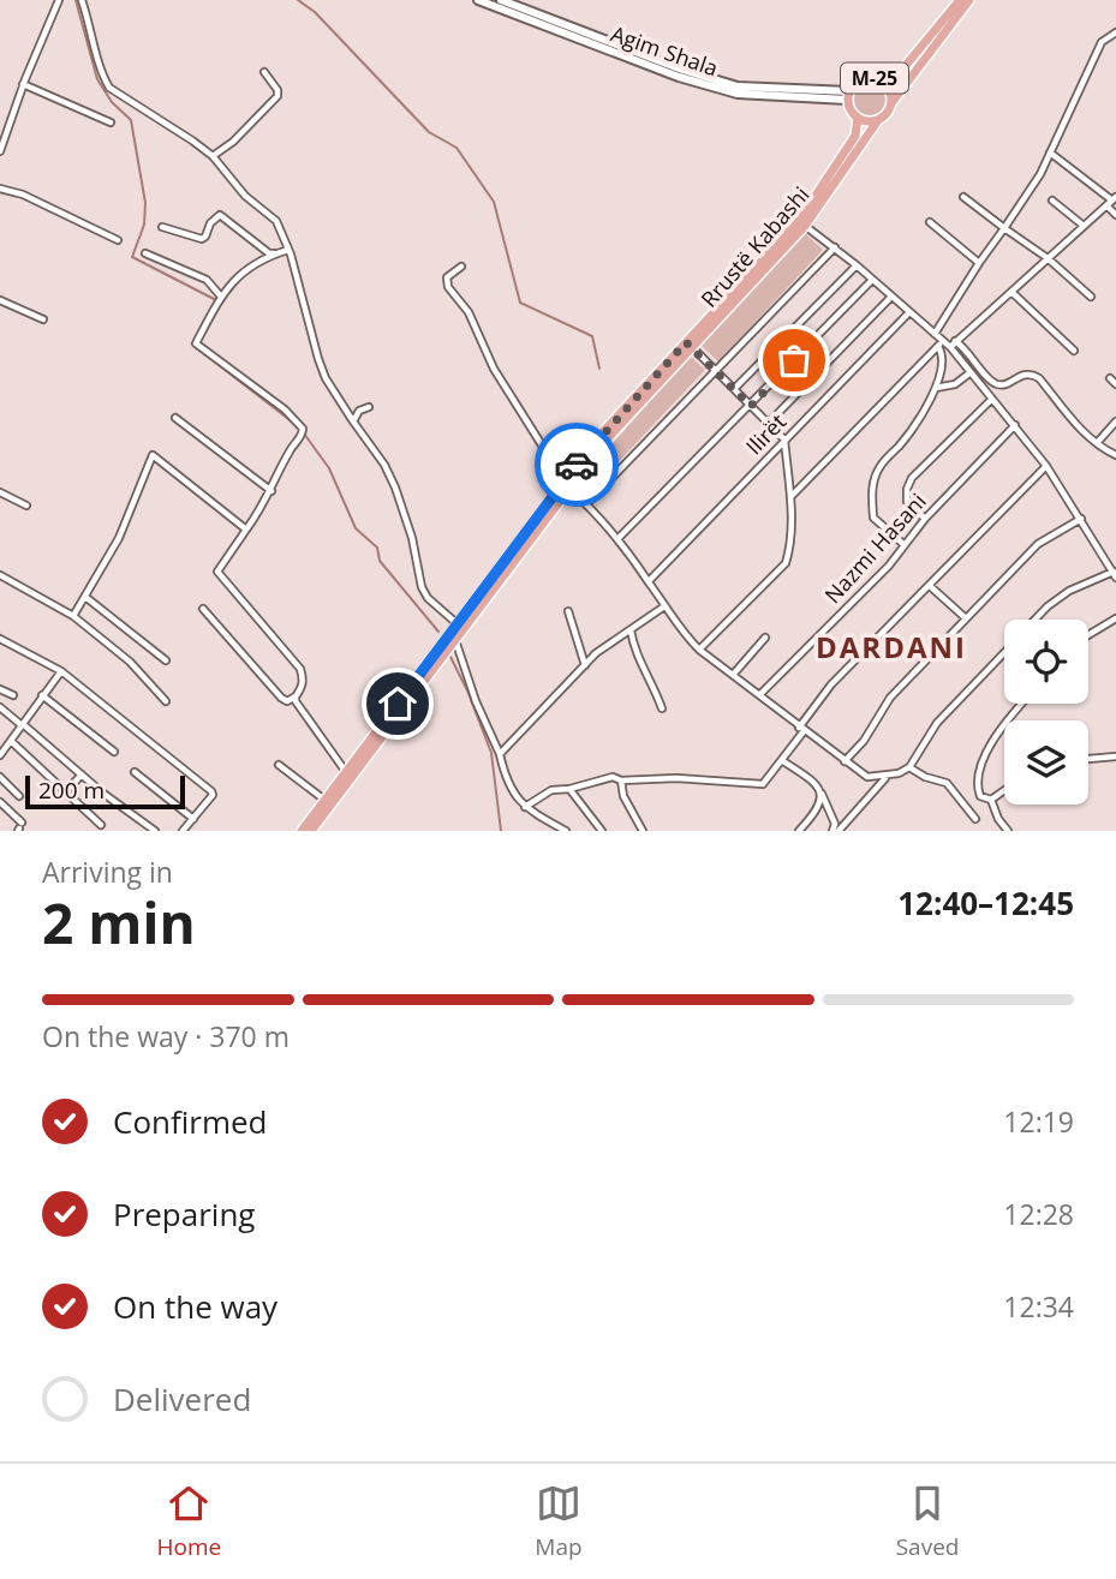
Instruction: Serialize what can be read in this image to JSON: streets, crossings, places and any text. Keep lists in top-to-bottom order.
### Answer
{
  "streets": {
    "main road": ["Agim Shala", "M-25", "Rrustë Kabashi"],
    "street": ["Ilirët", "Nazmi Hasani"]
  },
  "crossings": [
    ["Agim Shala", "M-25"],
    ["Agim Shala", "Rrustë Kabashi"],
    ["M-25", "Rrustë Kabashi"]
  ],
  "districts": ["DARDANI"],
  "scale_bar": "200 m",
  "page": {
    "scale": "200 m",
    "heading": ["2 min", "Arriving in", "12:40–12:45"],
    "bar": "On the way · 370 m",
    "list": [
      ["Confirmed", "12:19"],
      ["Preparing", "12:28"],
      ["On the way", "12:34"],
      "Delivered"
    ],
    "tabs": ["Home", "Map", "Saved"]
  }
}
